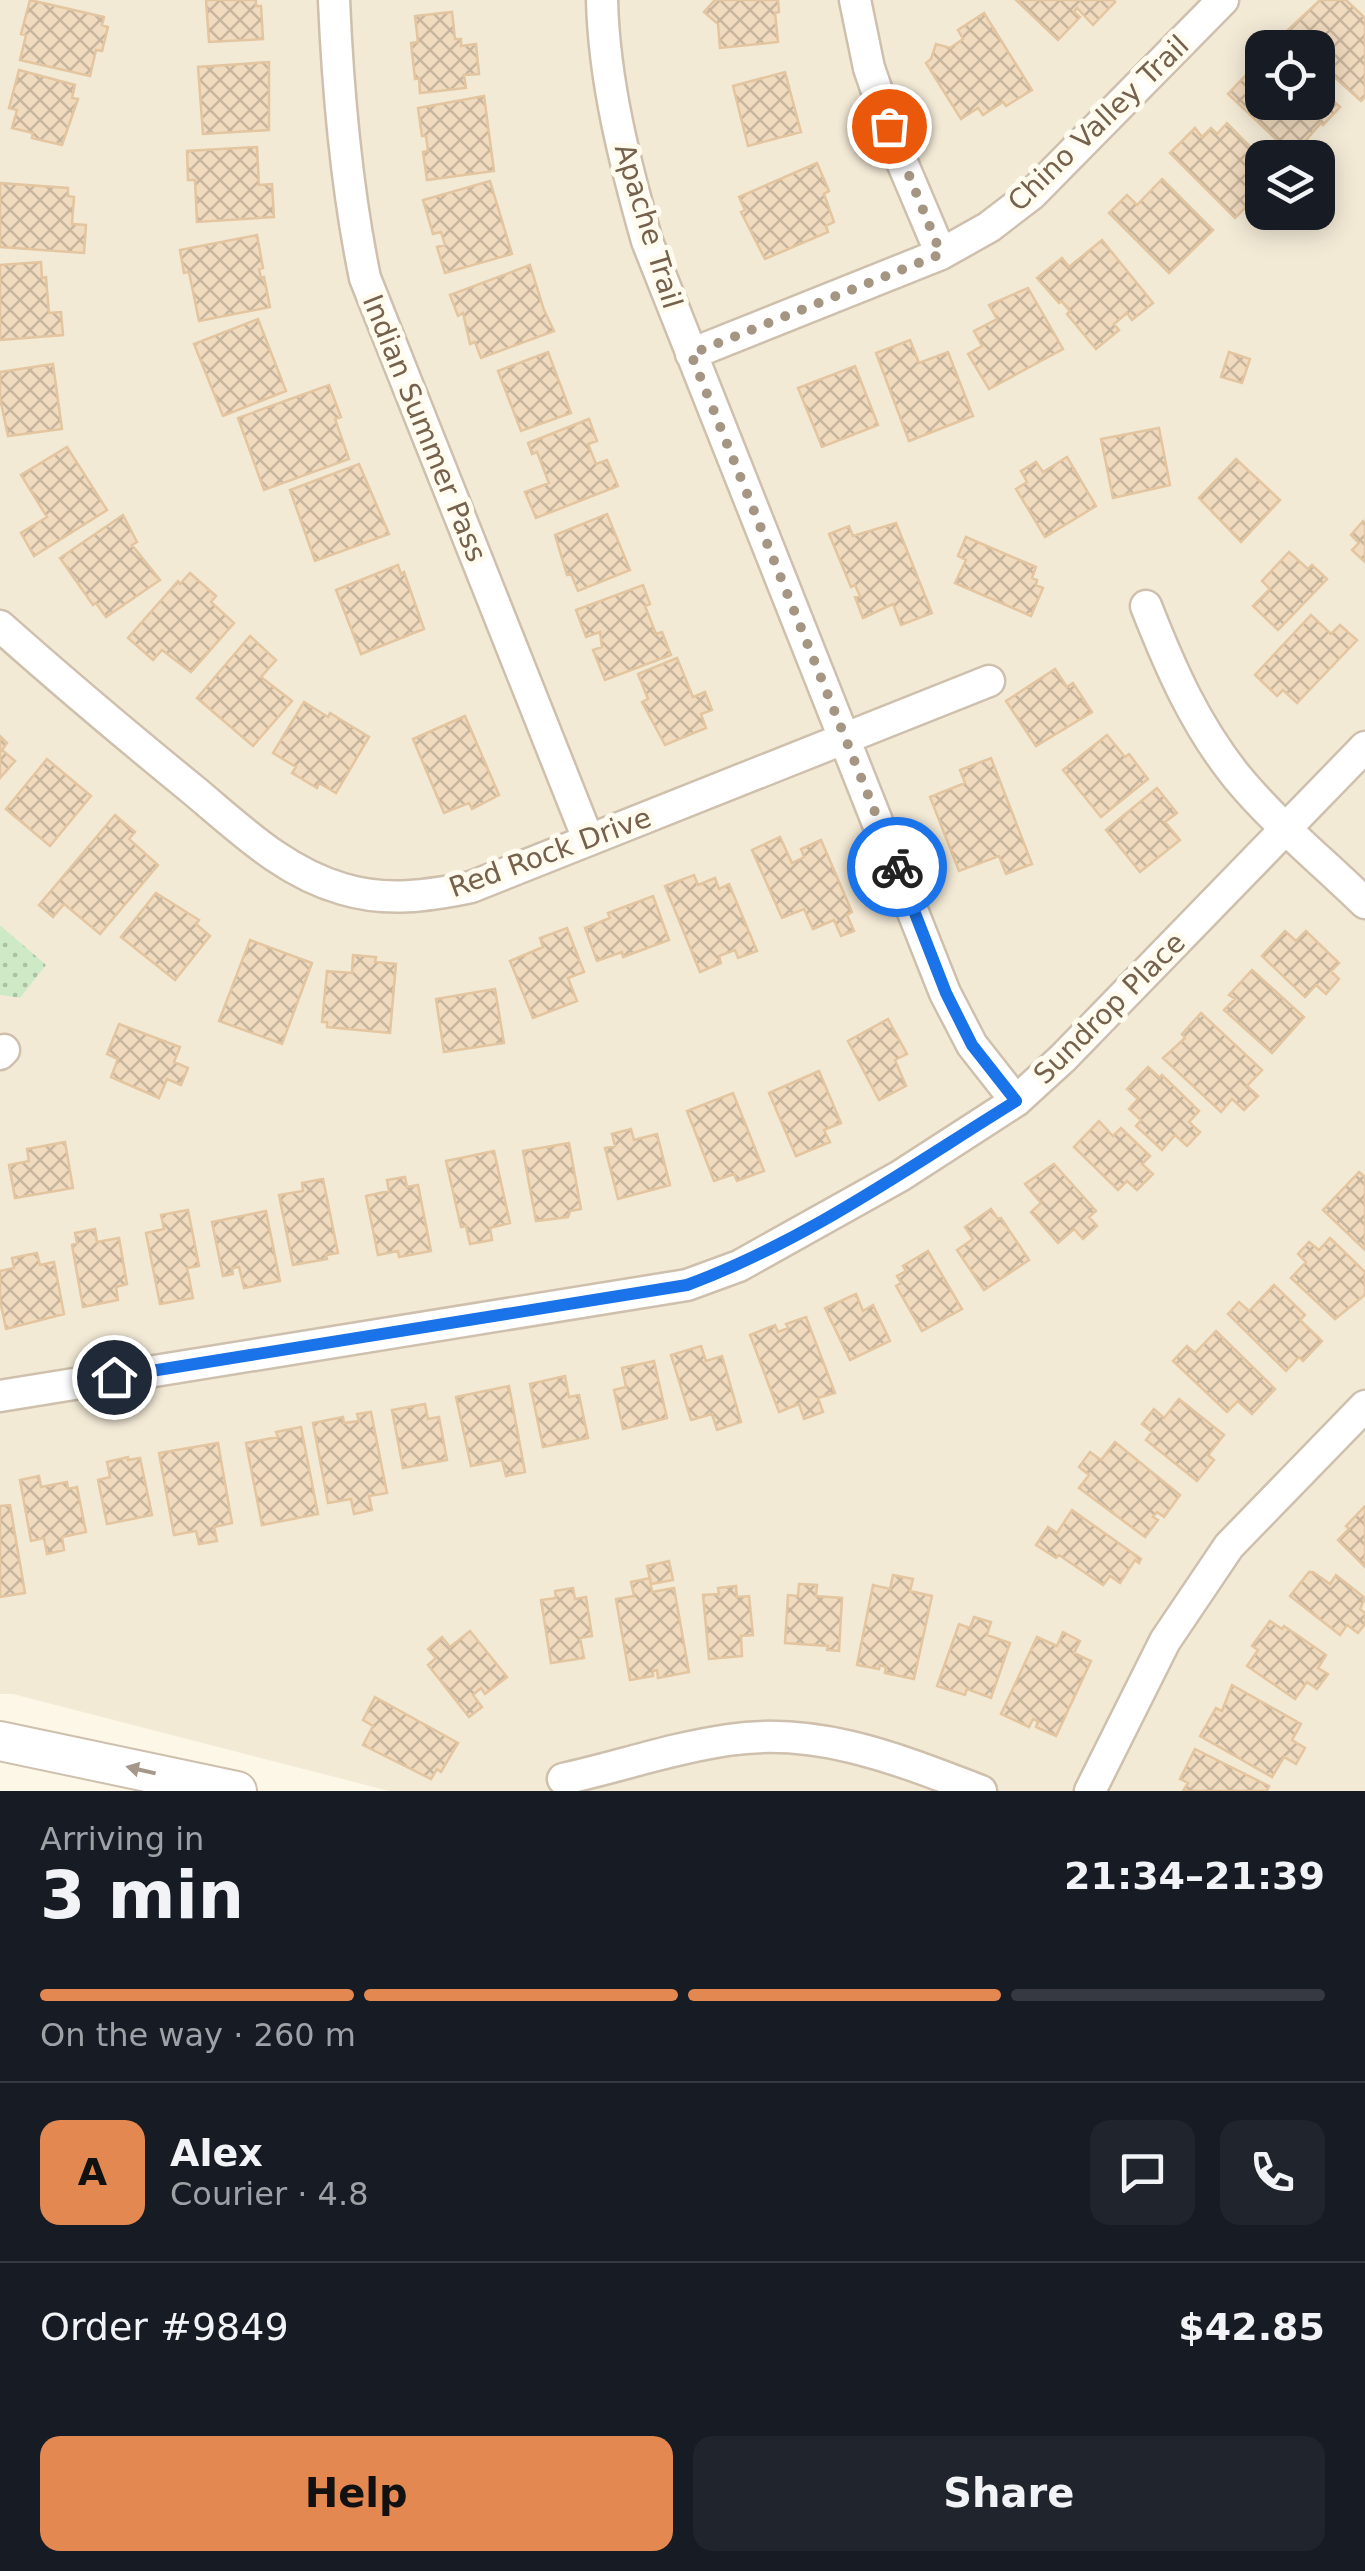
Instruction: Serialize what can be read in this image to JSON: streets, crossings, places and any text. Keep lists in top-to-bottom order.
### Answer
{
  "streets": {
    "street": [
      "Chino Valley Trail",
      "Apache Trail",
      "Indian Summer Pass",
      "Red Rock Drive",
      "Sundrop Place"
    ]
  },
  "crossings": [
    ["Chino Valley Trail", "Apache Trail"],
    ["Apache Trail", "Red Rock Drive"],
    ["Apache Trail", "Sundrop Place"],
    ["Indian Summer Pass", "Red Rock Drive"]
  ],
  "page": {
    "heading": ["3 min", "Arriving in", "21:34–21:39"],
    "panel": [
      "Alex",
      "Courier · 4.8",
      "Order #9849",
      "$42.85"
    ],
    "bar": "On the way · 260 m",
    "round": "A",
    "buttons": ["Help", "Share"]
  }
}
